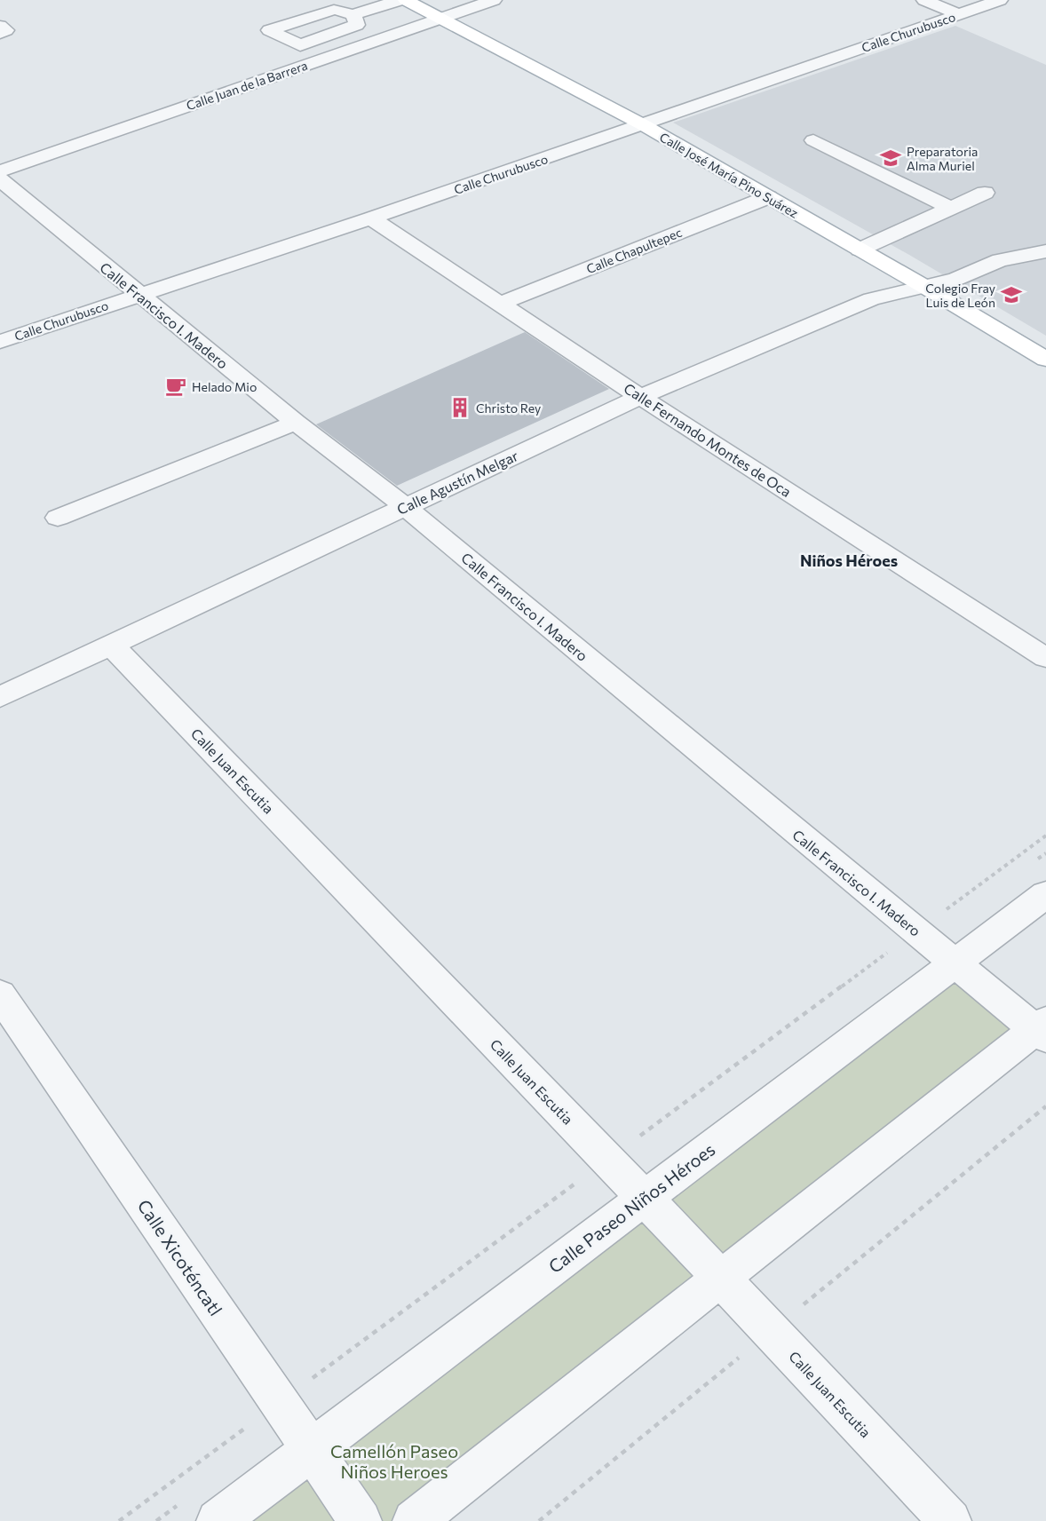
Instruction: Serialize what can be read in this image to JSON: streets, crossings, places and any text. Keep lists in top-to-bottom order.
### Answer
{
  "streets": {
    "main road": ["Calle José María Pino Suárez"],
    "street": [
      "Calle Churubusco",
      "Calle Juan de la Barrera",
      "Calle Chapultepec",
      "Calle Francisco I. Madero",
      "Calle Fernando Montes de Oca",
      "Calle Agustín Melgar",
      "Calle Juan Escutia",
      "Calle Paseo Niños Héroes",
      "Calle Xicoténcatl"
    ]
  },
  "crossings": [
    ["Calle Churubusco", "Calle José María Pino Suárez"],
    ["Calle Churubusco", "Calle Francisco I. Madero"],
    ["Calle Churubusco", "Calle Fernando Montes de Oca"],
    ["Calle Juan de la Barrera", "Calle José María Pino Suárez"],
    ["Calle José María Pino Suárez", "Calle Chapultepec"],
    ["Calle José María Pino Suárez", "Calle Agustín Melgar"],
    ["Calle Chapultepec", "Calle Fernando Montes de Oca"],
    ["Calle Francisco I. Madero", "Calle Agustín Melgar"],
    ["Calle Francisco I. Madero", "Calle Paseo Niños Héroes"],
    ["Calle Fernando Montes de Oca", "Calle Agustín Melgar"],
    ["Calle Agustín Melgar", "Calle Juan Escutia"],
    ["Calle Juan Escutia", "Calle Paseo Niños Héroes"],
    ["Calle Paseo Niños Héroes", "Calle Xicoténcatl"]
  ],
  "districts": ["Niños Héroes"],
  "parks": ["Camellón Paseo Niños Heroes"],
  "places": {
    "school or university": ["Preparatoria Alma Muriel", "Colegio Fray Luis de León"],
    "cafe": ["Helado Mio"],
    "building": ["Christo Rey"]
  }
}
